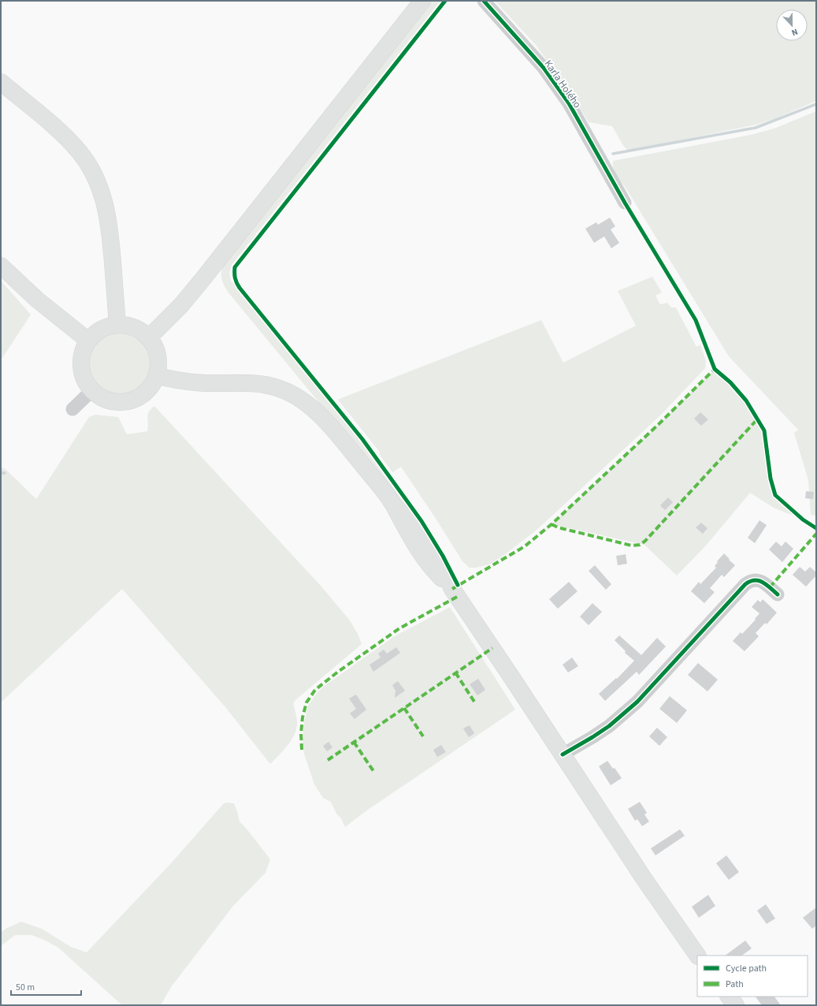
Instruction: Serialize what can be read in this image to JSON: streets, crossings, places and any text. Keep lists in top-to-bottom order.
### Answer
{
  "streets": {
    "street": ["Karla Holého"]
  },
  "legend": ["Cycle path", "Path"],
  "scale_bar": "50 m",
  "north": "bottom"
}
